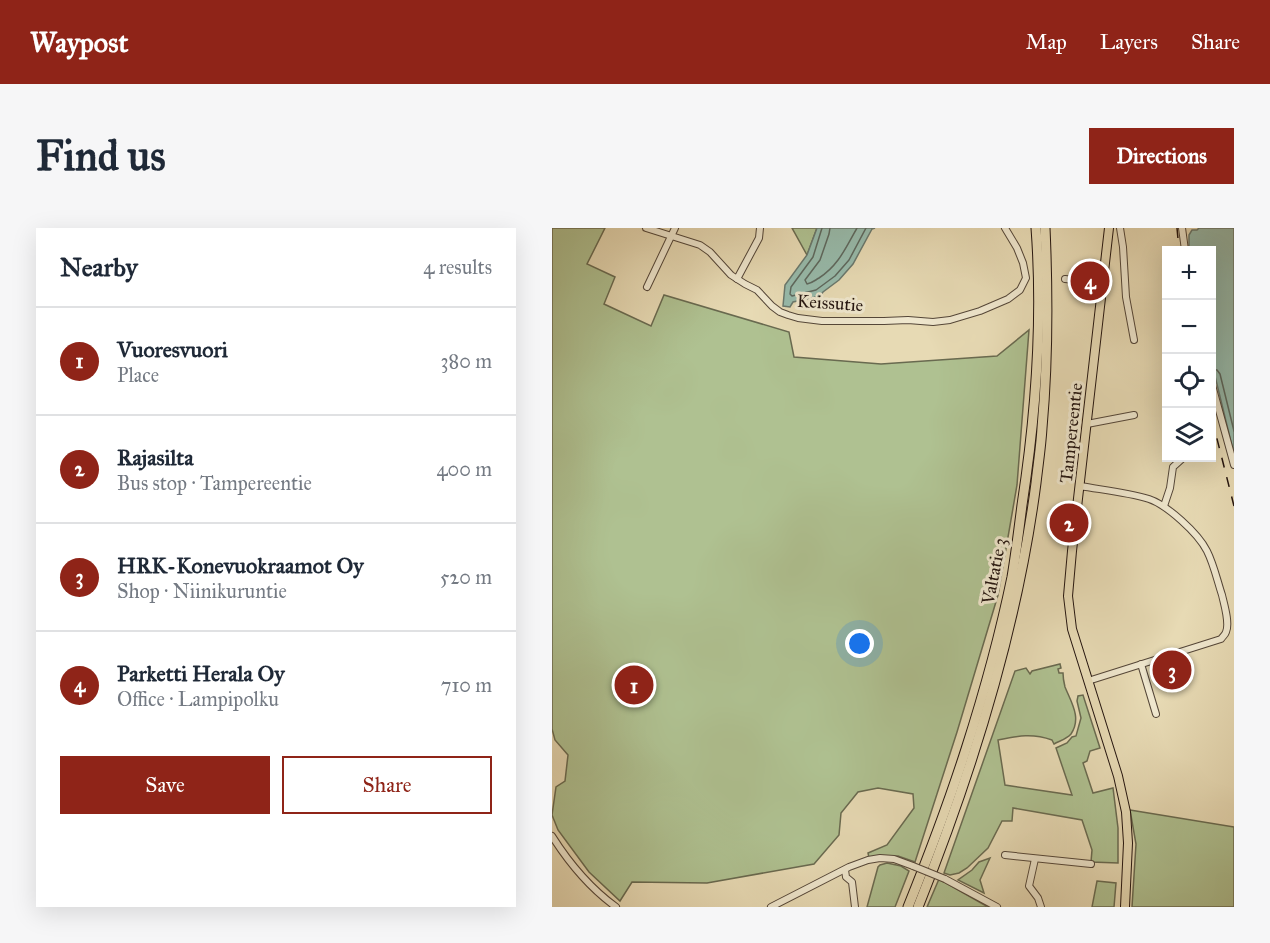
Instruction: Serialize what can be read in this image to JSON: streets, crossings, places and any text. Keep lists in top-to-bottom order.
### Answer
{
  "streets": {
    "highway": ["Valtatie 3"],
    "main road": ["Tampereentie"],
    "street": ["Keissutie"]
  },
  "page": {
    "header": "Waypost",
    "nav": ["Map", "Layers", "Share"],
    "buttons": [
      "Directions",
      ["Save", "Share"]
    ],
    "title": "Find us",
    "heading": ["Nearby", "4 results"],
    "map_buttons": ["+", "−"],
    "pins": [
      "4",
      "2",
      "3",
      "1"
    ],
    "list": [
      {
        "mark": "1",
        "name": "Vuoresvuori",
        "note": "Place",
        "value": "380 m"
      },
      {
        "mark": "2",
        "name": "Rajasilta",
        "note": "Bus stop · Tampereentie",
        "value": "400 m"
      },
      {
        "mark": "3",
        "name": "HRK-Konevuokraamot Oy",
        "note": "Shop · Niinikuruntie",
        "value": "520 m"
      },
      {
        "mark": "4",
        "name": "Parketti Herala Oy",
        "note": "Office · Lampipolku",
        "value": "710 m"
      }
    ]
  }
}
